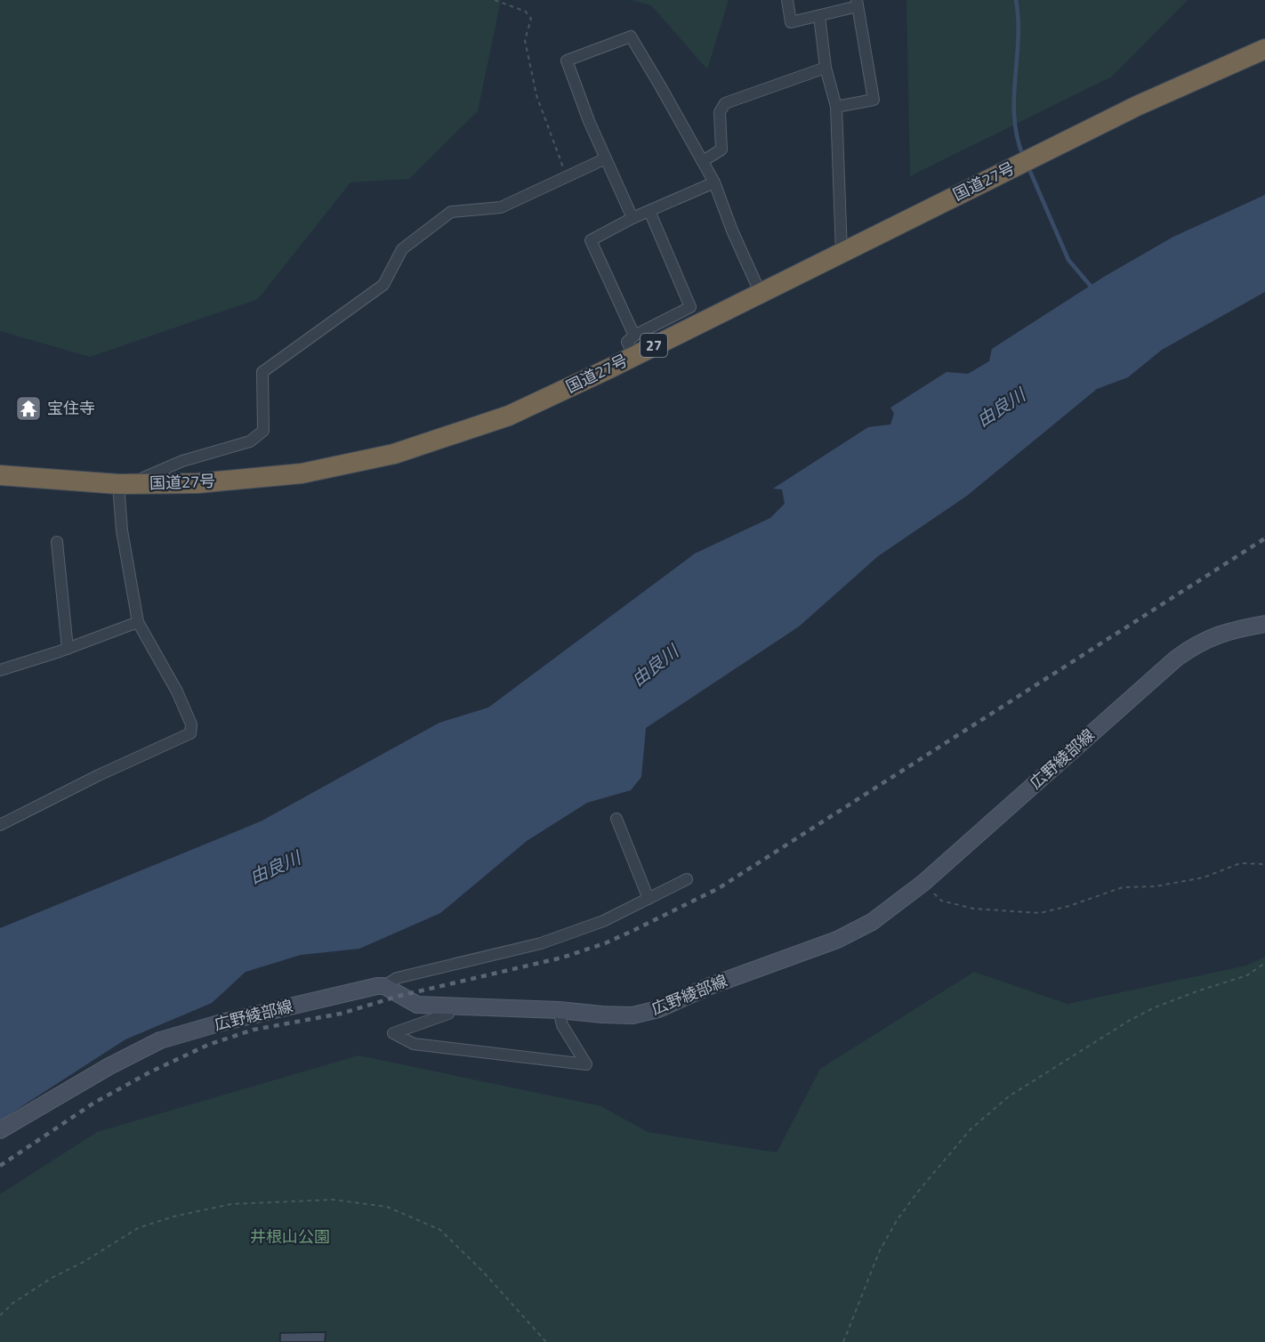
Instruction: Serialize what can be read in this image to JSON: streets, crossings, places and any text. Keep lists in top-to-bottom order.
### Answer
{
  "streets": {
    "highway": ["国道27号", "27"],
    "main road": ["広野綾部線"]
  },
  "water": ["由良川"],
  "parks": ["井根山公園"],
  "places": {
    "temple": ["宝住寺"]
  }
}
